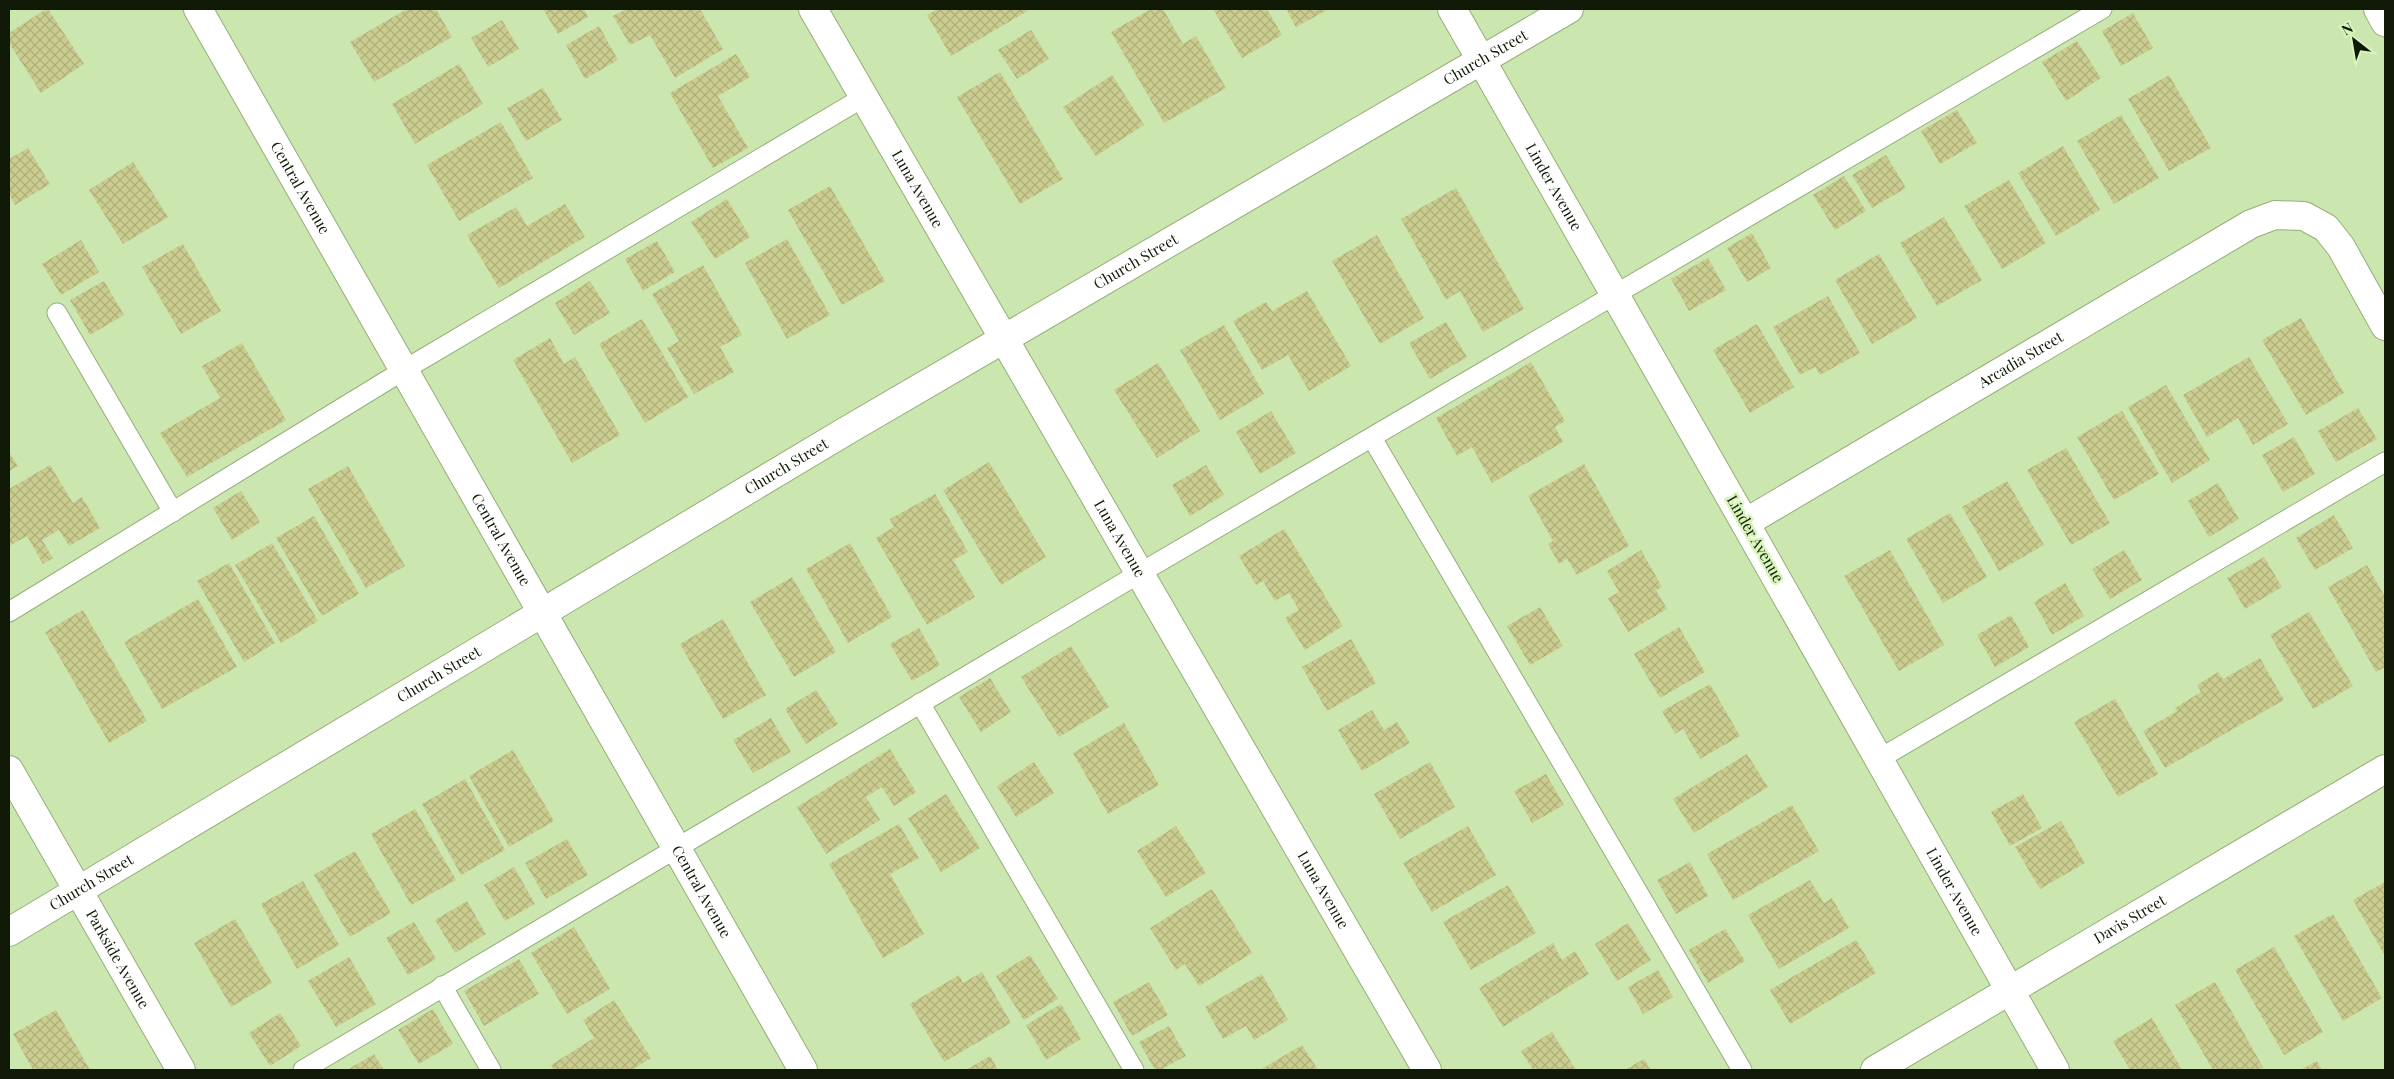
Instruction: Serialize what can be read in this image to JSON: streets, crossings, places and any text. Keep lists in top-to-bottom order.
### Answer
{
  "streets": {
    "main road": [
      "Church Street",
      "Linder Avenue",
      "Central Avenue",
      "Luna Avenue",
      "Arcadia Street",
      "Davis Street",
      "Parkside Avenue"
    ]
  },
  "crossings": [
    ["Church Street", "Linder Avenue"],
    ["Church Street", "Central Avenue"],
    ["Church Street", "Luna Avenue"],
    ["Church Street", "Parkside Avenue"],
    ["Linder Avenue", "Arcadia Street"],
    ["Linder Avenue", "Davis Street"]
  ],
  "north": "top left"
}
